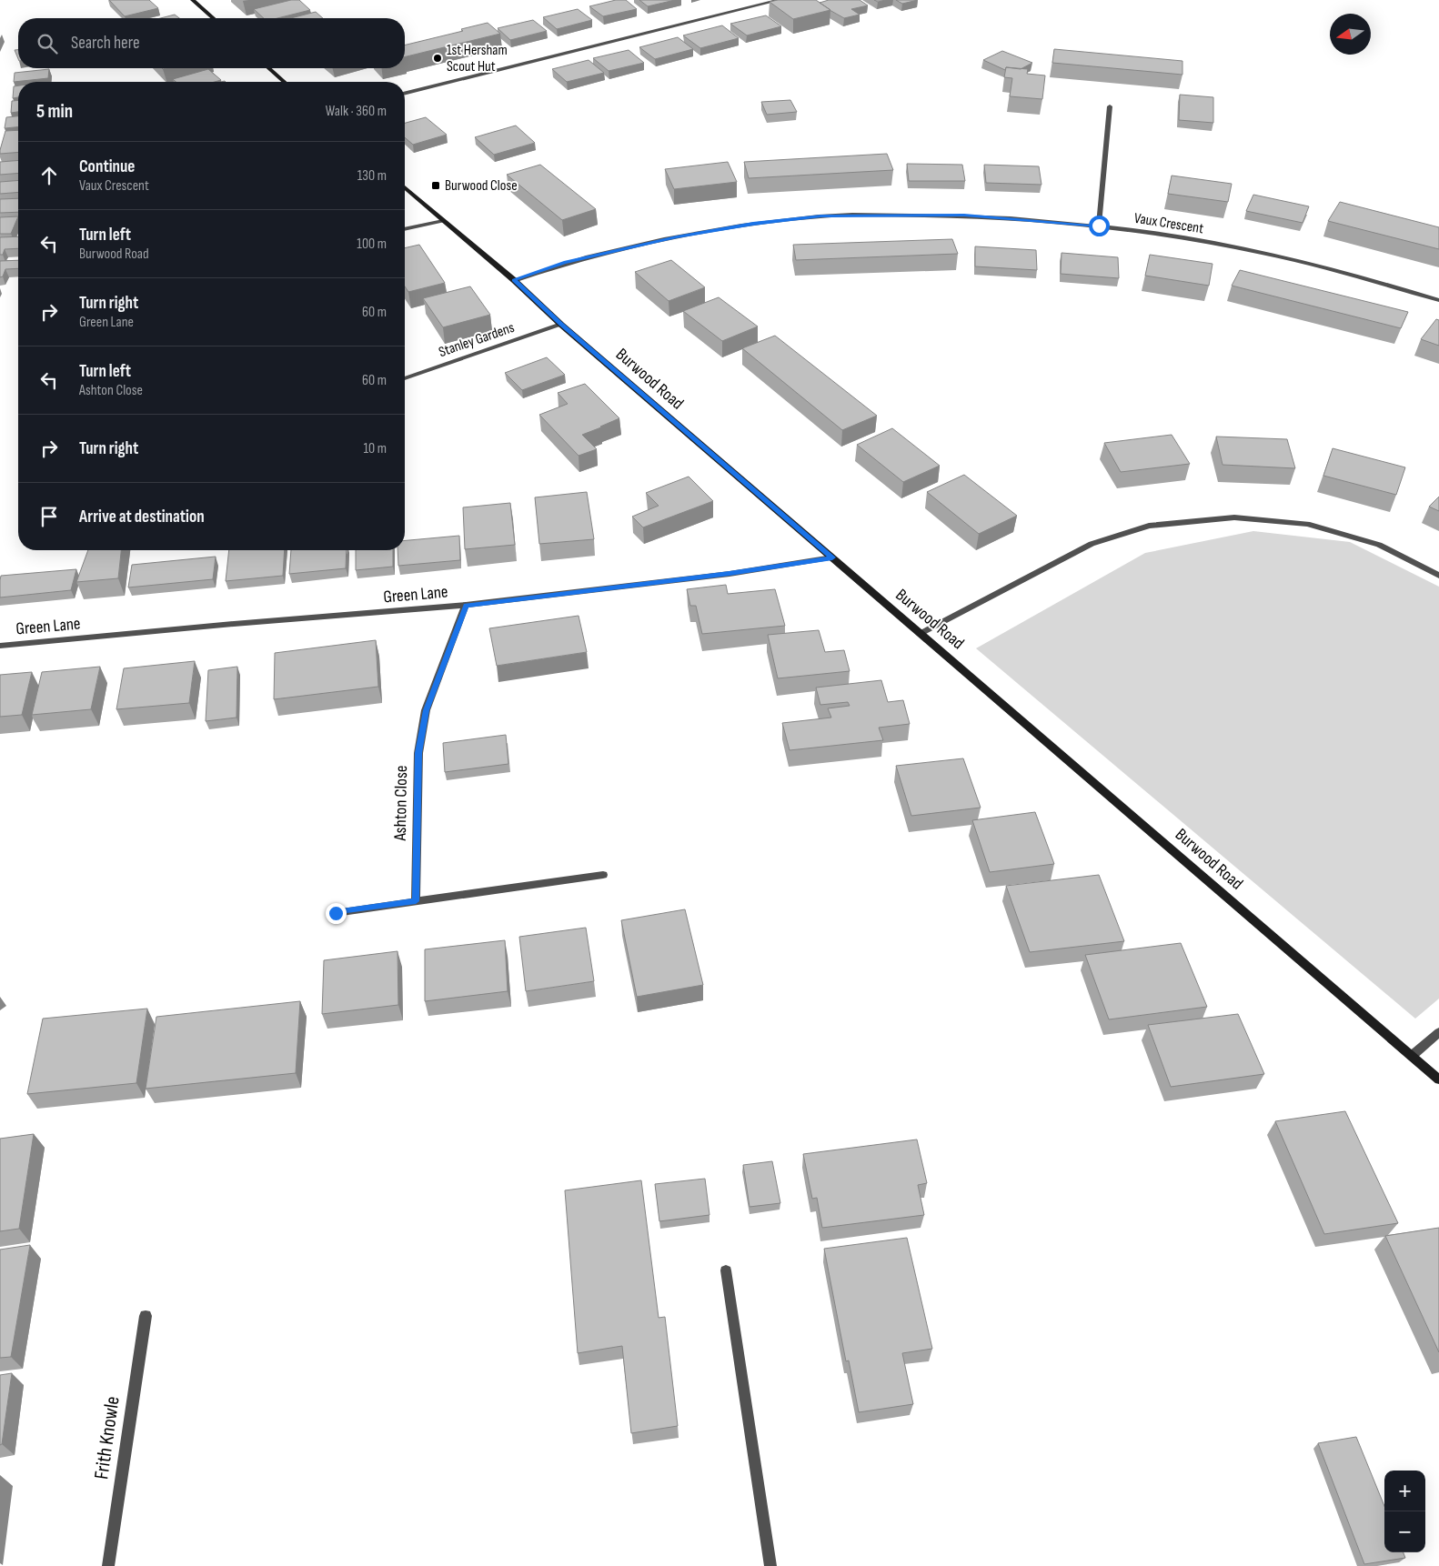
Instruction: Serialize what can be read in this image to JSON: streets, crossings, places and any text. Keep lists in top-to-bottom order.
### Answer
{
  "streets": {
    "street": [
      "Vaux Crescent",
      "Stanley Gardens",
      "Burwood Road",
      "Green Lane",
      "Ashton Close",
      "Frith Knowle"
    ]
  },
  "crossings": [
    ["Vaux Crescent", "Burwood Road"],
    ["Stanley Gardens", "Burwood Road"],
    ["Burwood Road", "Green Lane"],
    ["Green Lane", "Ashton Close"]
  ],
  "places": {
    "other": ["1st Hersham Scout Hut"],
    "transit": ["Burwood Close"]
  },
  "north": "left",
  "page": {
    "search": "Search here",
    "heading": ["5 min", "Walk · 360 m"],
    "list": [
      ["Continue", "Vaux Crescent", "130 m"],
      ["Turn left", "Burwood Road", "100 m"],
      ["Turn right", "Green Lane", "60 m"],
      ["Turn left", "Ashton Close", "60 m"],
      ["Turn right", "10 m"],
      "Arrive at destination"
    ],
    "map_buttons": ["+", "−"]
  }
}
